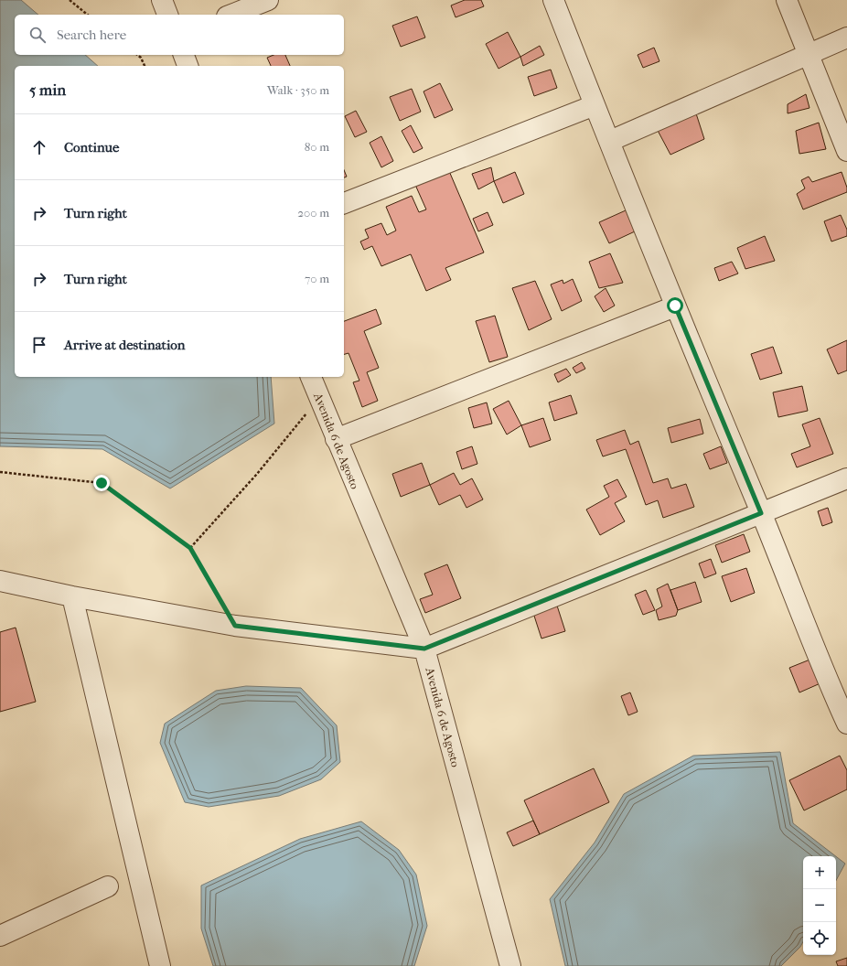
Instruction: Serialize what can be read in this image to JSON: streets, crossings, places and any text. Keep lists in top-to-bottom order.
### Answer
{
  "streets": {
    "street": ["Avenida 6 de Agosto"]
  },
  "page": {
    "search": "Search here",
    "heading": ["5 min", "Walk · 350 m"],
    "list": [
      ["Continue", "80 m"],
      ["Turn right", "200 m"],
      ["Turn right", "70 m"],
      "Arrive at destination"
    ],
    "map_buttons": ["+", "−"]
  }
}
